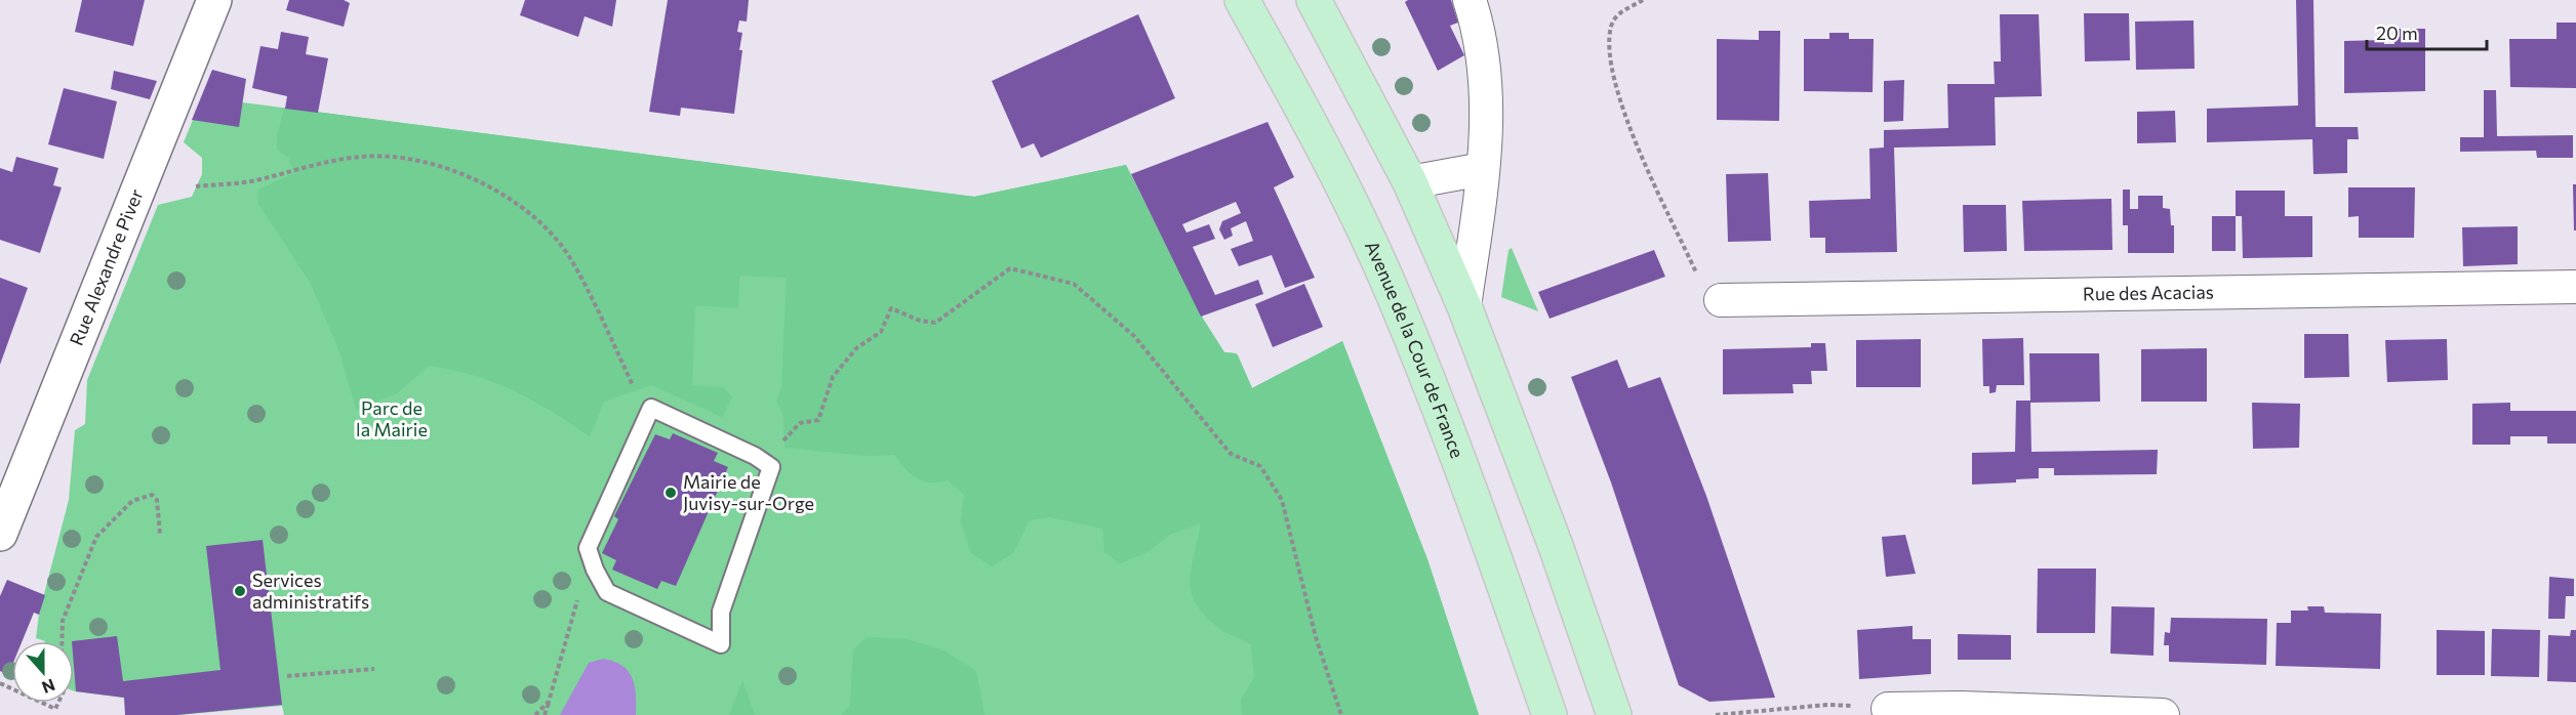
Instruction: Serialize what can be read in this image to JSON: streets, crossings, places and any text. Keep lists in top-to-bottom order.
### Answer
{
  "streets": {
    "main road": ["Avenue de la Cour de France"],
    "street": ["Rue Alexandre Piver", "Rue des Acacias"]
  },
  "parks": ["Parc de la Mairie"],
  "places": ["Mairie de Juvisy-sur-Orge", "Services administratifs"],
  "scale_bar": "20 m",
  "north": "bottom"
}
